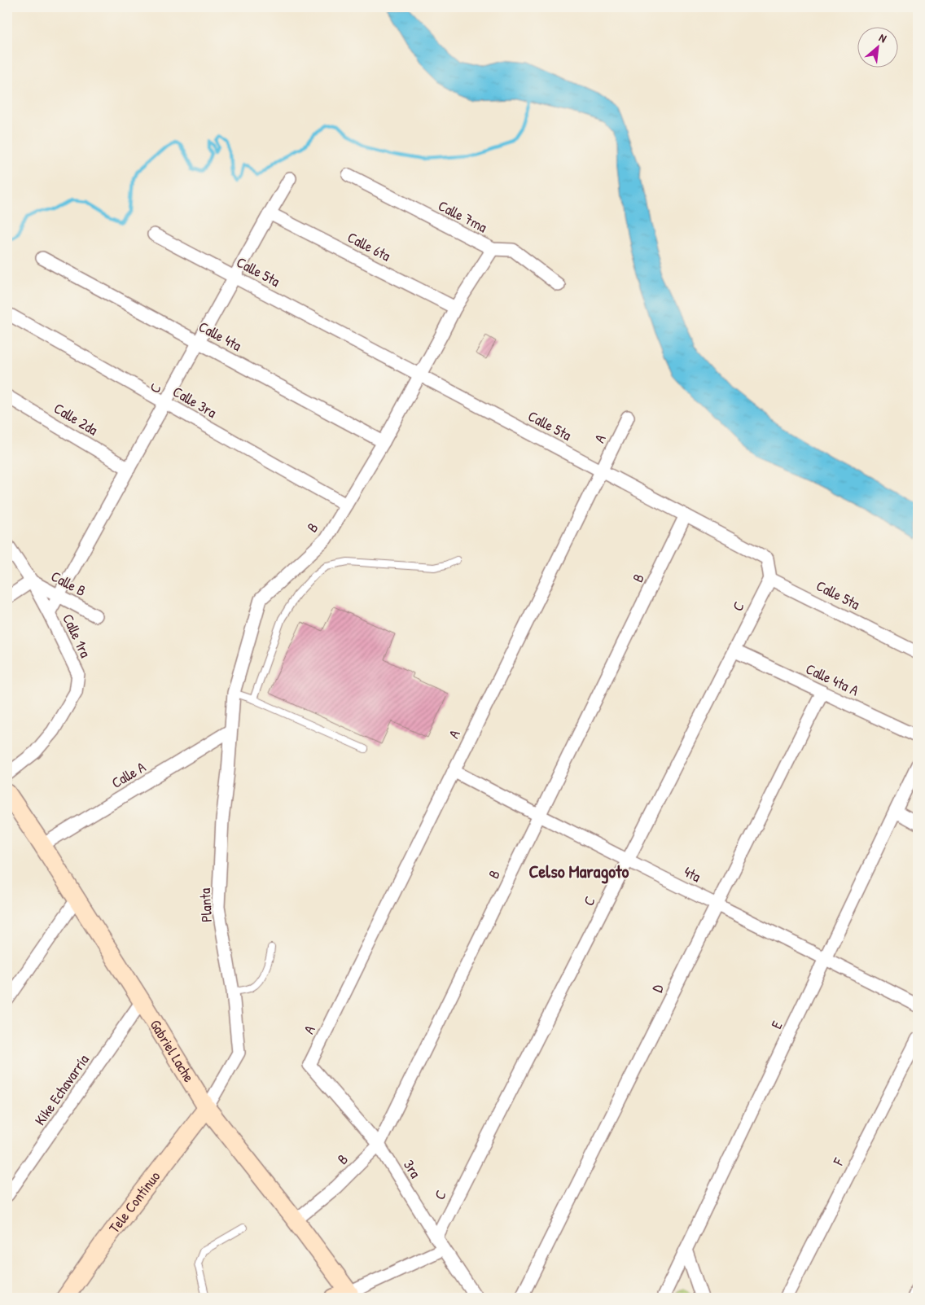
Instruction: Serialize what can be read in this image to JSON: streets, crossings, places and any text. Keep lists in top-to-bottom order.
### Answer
{
  "streets": {
    "street": [
      "Calle 7ma",
      "Calle 6ta",
      "Calle 5ta",
      "Calle 4ta",
      "C",
      "Calle 3ra",
      "Calle 2da",
      "A",
      "B",
      "Calle B",
      "Calle 1ra",
      "Calle 4ta A",
      "Calle A",
      "4ta",
      "Planta",
      "D",
      "E",
      "Gabriel Lache",
      "Kike Echavarría",
      "F",
      "3ra",
      "Tele Continuo"
    ]
  },
  "crossings": [
    ["Calle 7ma", "B"],
    ["Calle 6ta", "C"],
    ["Calle 6ta", "B"],
    ["Calle 5ta", "C"],
    ["Calle 5ta", "A"],
    ["Calle 5ta", "B"],
    ["Calle 4ta", "C"],
    ["Calle 4ta", "B"],
    ["C", "Calle 3ra"],
    ["C", "Calle 2da"],
    ["C", "Calle B"],
    ["C", "Calle 1ra"],
    ["C", "Calle 4ta A"],
    ["C", "4ta"],
    ["C", "3ra"],
    ["Calle 3ra", "B"],
    ["A", "4ta"],
    ["A", "3ra"],
    ["B", "4ta"],
    ["B", "Planta"],
    ["B", "Gabriel Lache"],
    ["B", "3ra"],
    ["Calle B", "Calle 1ra"],
    ["Calle 4ta A", "D"],
    ["Calle A", "Planta"],
    ["Calle A", "Gabriel Lache"],
    ["4ta", "D"],
    ["4ta", "E"],
    ["Planta", "Gabriel Lache"],
    ["Planta", "Tele Continuo"],
    ["Gabriel Lache", "Kike Echavarría"],
    ["Gabriel Lache", "Tele Continuo"]
  ],
  "districts": ["Celso Maragoto"],
  "north": "top right"
}
